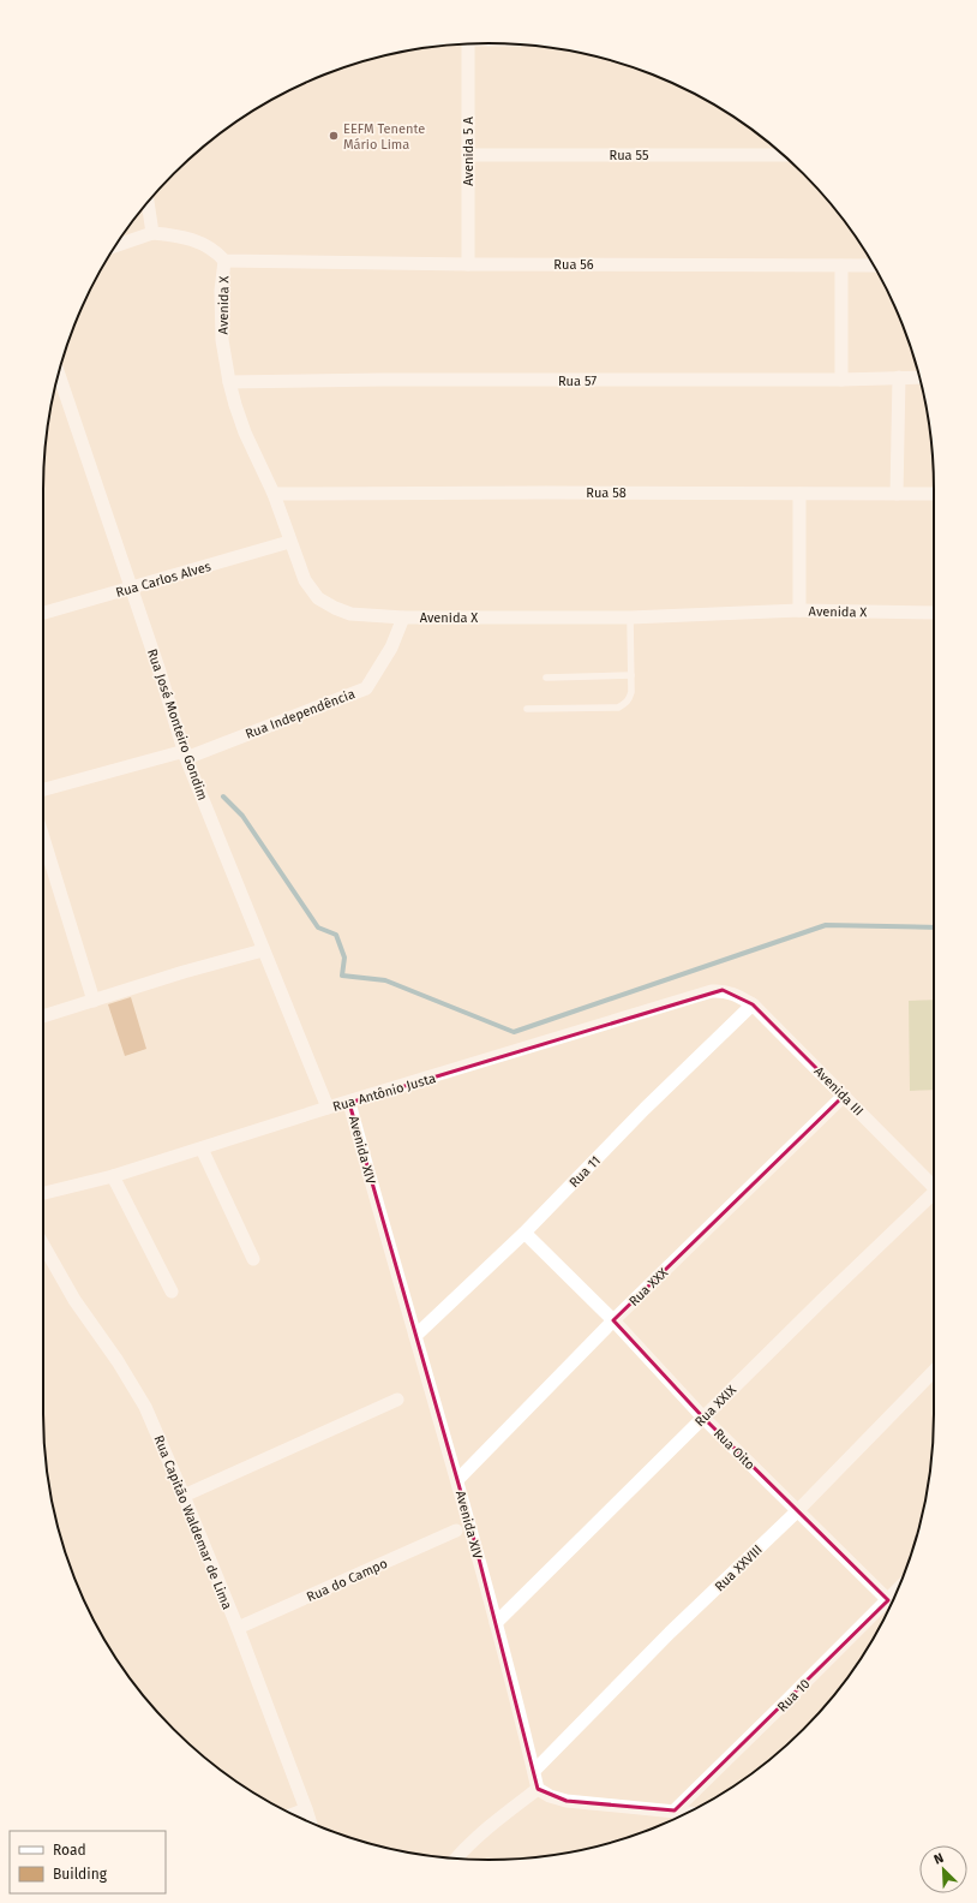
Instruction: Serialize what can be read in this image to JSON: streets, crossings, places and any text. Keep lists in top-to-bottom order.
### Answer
{
  "streets": {
    "street": [
      "Avenida 5 A",
      "Rua 55",
      "Rua 56",
      "Avenida X",
      "Rua 57",
      "Rua 58",
      "Rua Carlos Alves",
      "Rua Independência",
      "Rua José Monteiro Gondim",
      "Avenida III",
      "Rua Antônio Justa",
      "Avenida XIV",
      "Rua 11",
      "Rua XXX",
      "Rua XXIX",
      "Rua Oito",
      "Rua Capitão Waldemar de Lima",
      "Rua XXVIII",
      "Rua do Campo",
      "Rua 10"
    ]
  },
  "crossings": [
    ["Avenida 5 A", "Rua 55"],
    ["Avenida 5 A", "Rua 56"],
    ["Rua 56", "Avenida X"],
    ["Avenida X", "Rua 57"],
    ["Avenida X", "Rua 58"],
    ["Avenida X", "Rua Carlos Alves"],
    ["Avenida X", "Rua Independência"],
    ["Rua Carlos Alves", "Rua José Monteiro Gondim"],
    ["Rua Independência", "Rua José Monteiro Gondim"],
    ["Rua José Monteiro Gondim", "Rua Antônio Justa"],
    ["Avenida III", "Rua Antônio Justa"],
    ["Avenida III", "Rua 11"],
    ["Avenida III", "Rua XXX"],
    ["Rua Antônio Justa", "Avenida XIV"],
    ["Avenida XIV", "Rua 11"],
    ["Avenida XIV", "Rua XXX"],
    ["Avenida XIV", "Rua XXIX"],
    ["Avenida XIV", "Rua XXVIII"],
    ["Rua 11", "Rua Oito"],
    ["Rua XXX", "Rua Oito"],
    ["Rua XXIX", "Rua Oito"],
    ["Rua Oito", "Rua XXVIII"],
    ["Rua Oito", "Rua 10"],
    ["Rua Capitão Waldemar de Lima", "Rua do Campo"]
  ],
  "places": ["EEFM Tenente Mário Lima"],
  "legend": ["Road", "Building"],
  "north": "top left"
}
